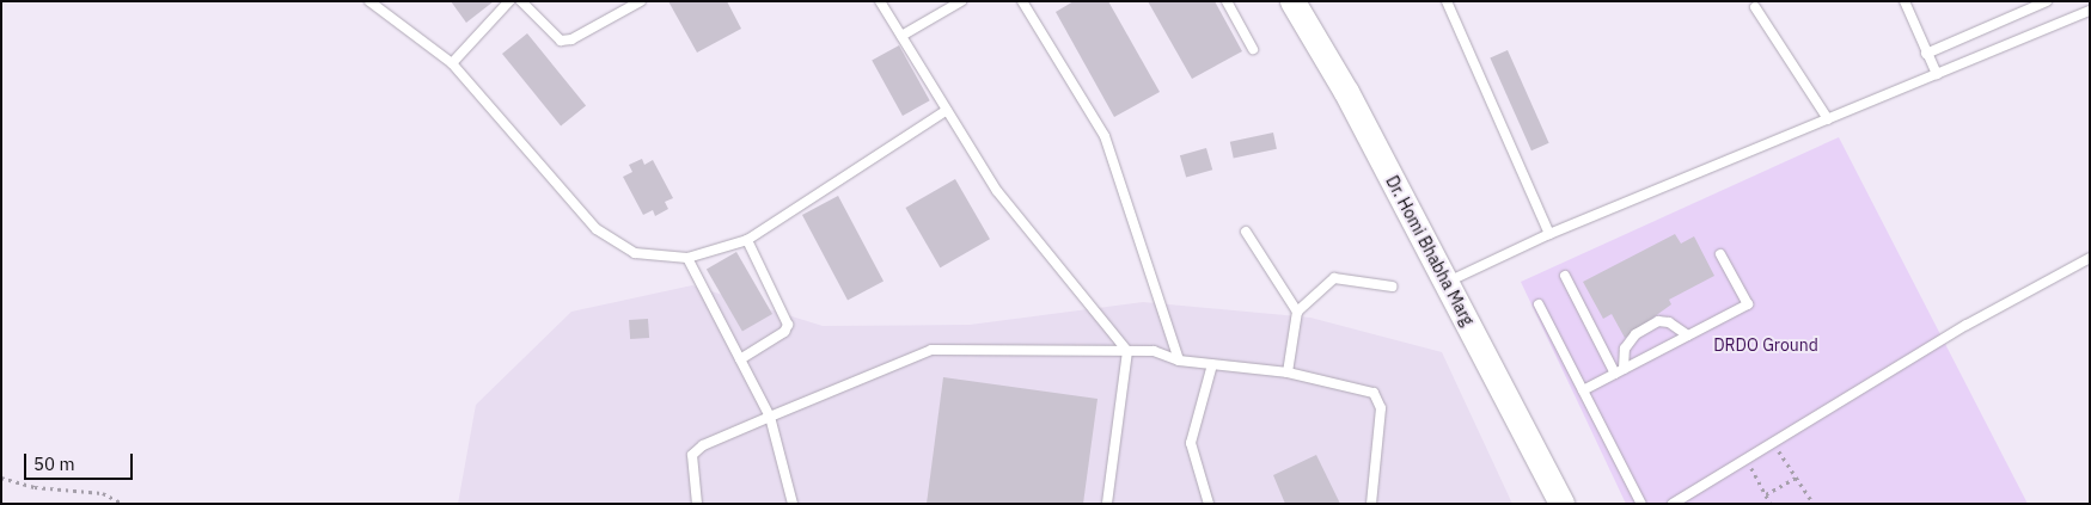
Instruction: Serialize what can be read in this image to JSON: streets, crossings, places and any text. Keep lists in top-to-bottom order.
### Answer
{
  "streets": {
    "main road": ["Dr. Homi Bhabha Marg"]
  },
  "parks": ["DRDO Ground"],
  "scale_bar": "50 m"
}
